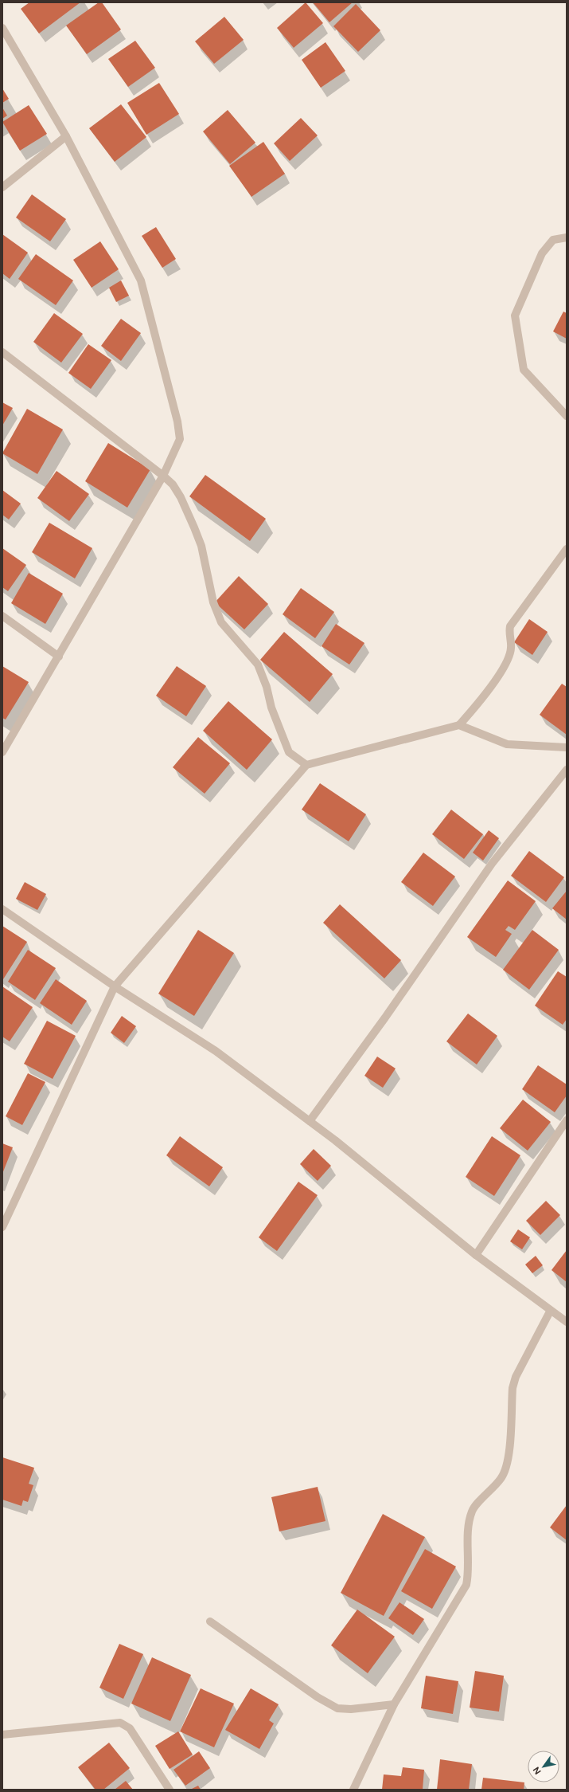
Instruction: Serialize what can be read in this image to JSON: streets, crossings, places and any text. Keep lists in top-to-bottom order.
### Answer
{
  "north": "bottom left"
}
